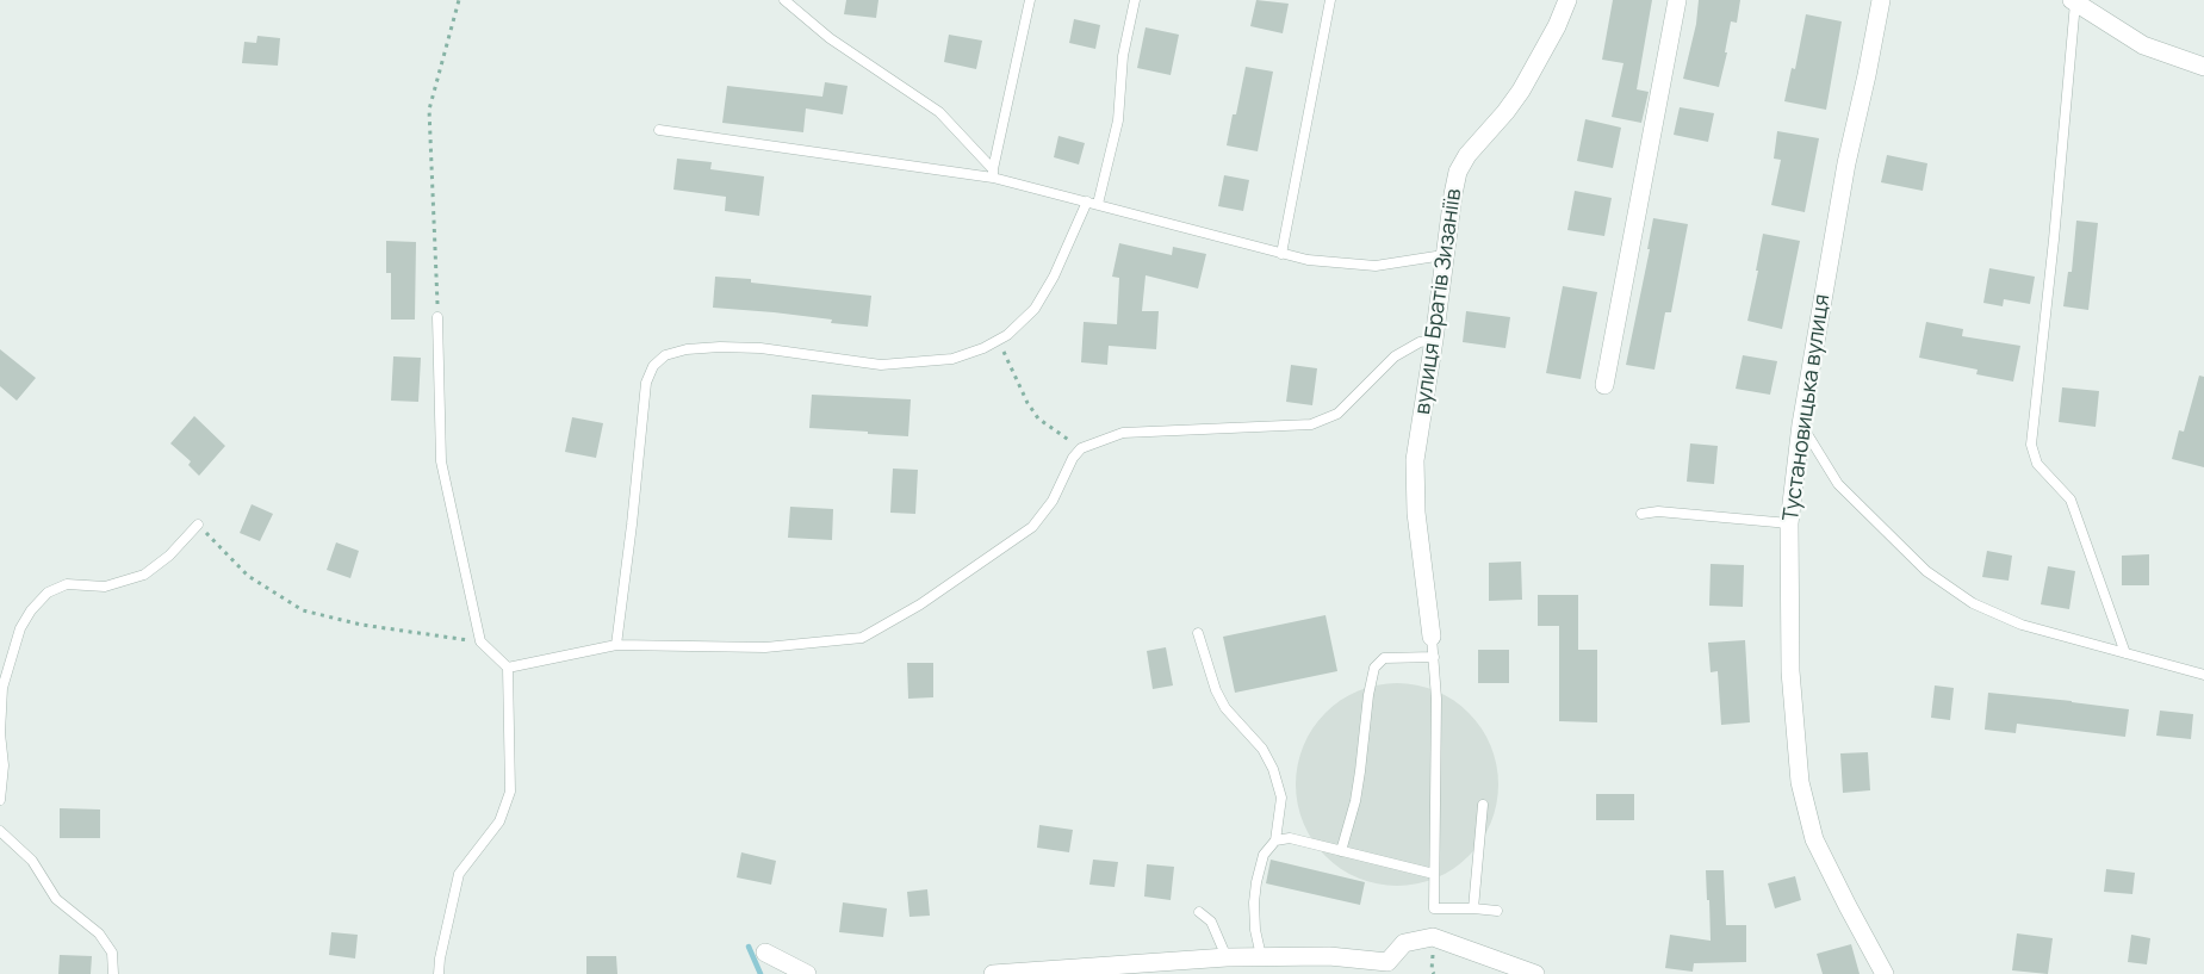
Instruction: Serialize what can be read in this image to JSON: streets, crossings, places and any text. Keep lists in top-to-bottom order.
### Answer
{
  "streets": {
    "street": ["вулиця Братів Зизаніїв", "Тустановицька вулиця"]
  }
}
